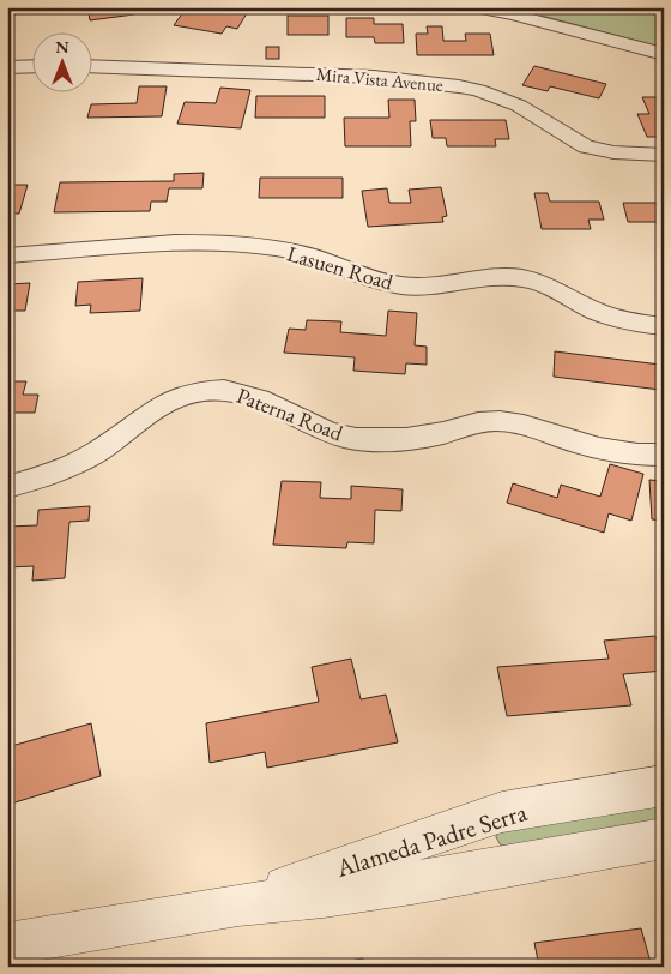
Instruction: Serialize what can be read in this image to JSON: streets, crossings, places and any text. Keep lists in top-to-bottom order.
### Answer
{
  "streets": {
    "street": [
      "Mira Vista Avenue",
      "Lasuen Road",
      "Paterna Road",
      "Alameda Padre Serra"
    ]
  },
  "north": "top"
}
